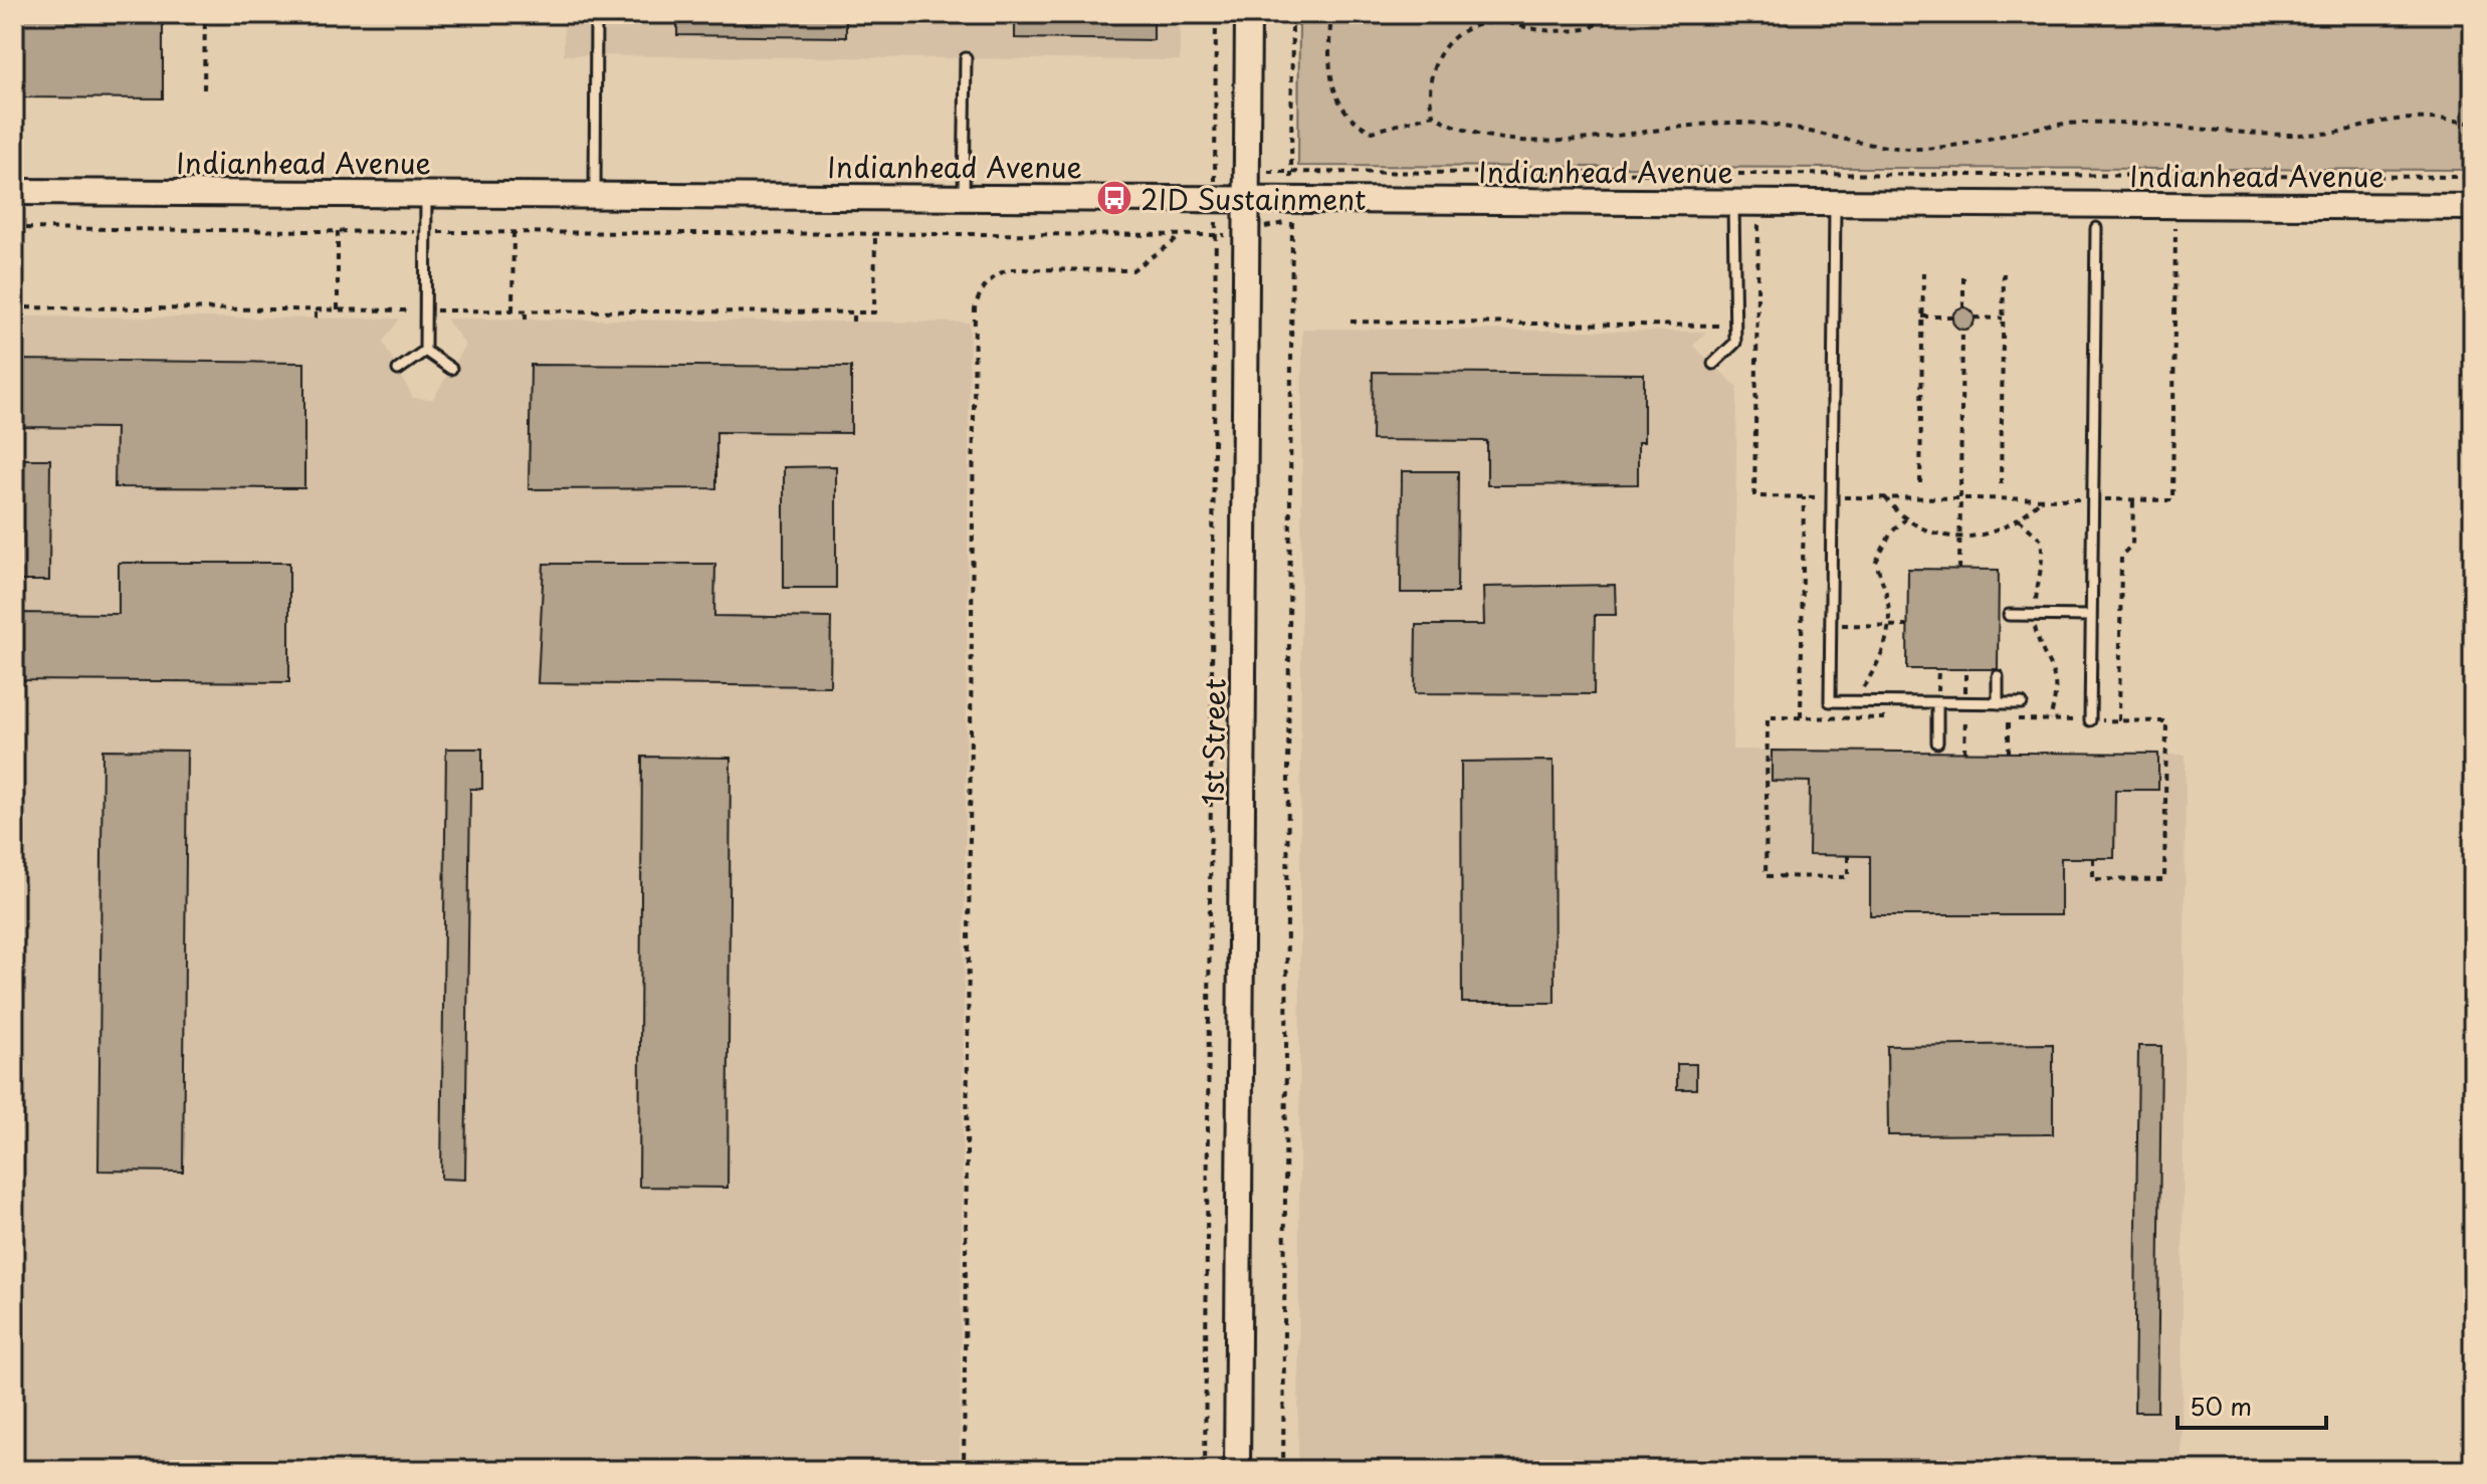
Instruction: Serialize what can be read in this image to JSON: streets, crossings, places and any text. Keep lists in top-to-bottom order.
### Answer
{
  "streets": {
    "main road": ["Indianhead Avenue", "1st Street"]
  },
  "crossings": [
    ["Indianhead Avenue", "1st Street"]
  ],
  "places": {
    "bus stop": ["2ID Sustainment"]
  },
  "scale_bar": "50 m"
}
